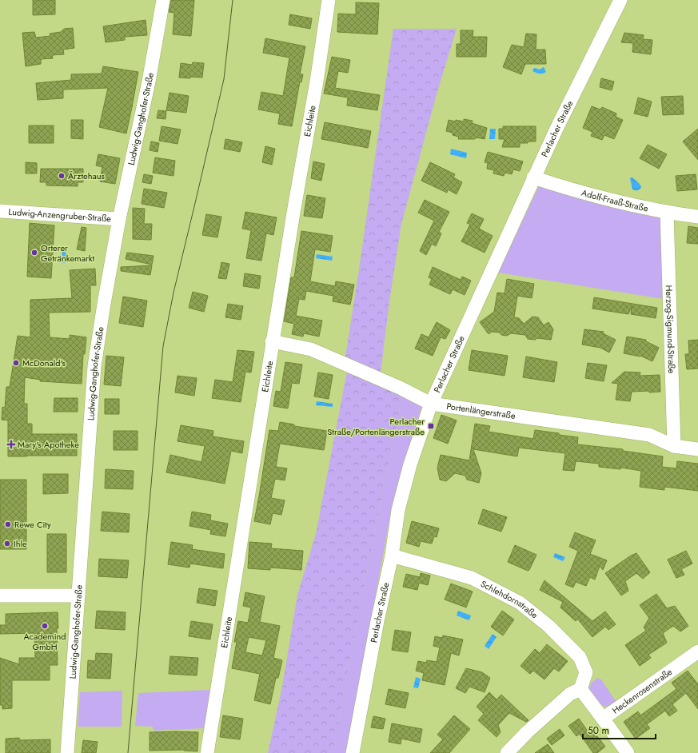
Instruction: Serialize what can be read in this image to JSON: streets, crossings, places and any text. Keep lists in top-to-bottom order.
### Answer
{
  "streets": {
    "street": [
      "Ludwig-Ganghofer-Straße",
      "Eichleite",
      "Perlacher Straße",
      "Adolf-Fraaß-Straße",
      "Ludwig-Anzengruber-Straße",
      "Herzog-Sigmund-Straße",
      "Portenlängerstraße",
      "Schlehdornstraße",
      "Heckenrosenstraße"
    ]
  },
  "crossings": [
    ["Ludwig-Ganghofer-Straße", "Ludwig-Anzengruber-Straße"],
    ["Eichleite", "Portenlängerstraße"],
    ["Perlacher Straße", "Adolf-Fraaß-Straße"],
    ["Perlacher Straße", "Portenlängerstraße"],
    ["Perlacher Straße", "Schlehdornstraße"],
    ["Adolf-Fraaß-Straße", "Herzog-Sigmund-Straße"],
    ["Herzog-Sigmund-Straße", "Portenlängerstraße"],
    ["Schlehdornstraße", "Heckenrosenstraße"]
  ],
  "places": {
    "other": [
      "Ärztehaus",
      "Orterer Getränkemarkt",
      "McDonald's",
      "Rewe City",
      "Ihle",
      "Academind GmbH"
    ],
    "transit": ["Perlacher Straße/Portenlängerstraße"],
    "health": ["Mary's Apotheke"]
  },
  "scale_bar": "50 m"
}
